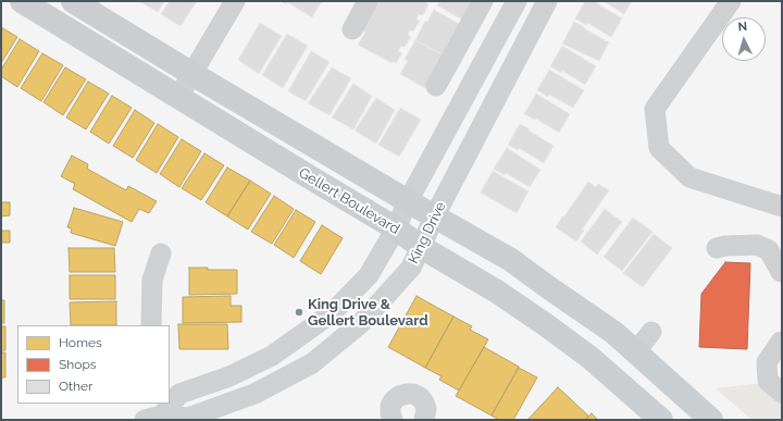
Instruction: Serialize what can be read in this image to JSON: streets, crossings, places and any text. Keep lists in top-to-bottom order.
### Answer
{
  "streets": {
    "main road": ["Gellert Boulevard"],
    "street": ["King Drive"]
  },
  "crossings": [
    ["Gellert Boulevard", "King Drive"]
  ],
  "places": ["King Drive & Gellert Boulevard"],
  "legend": ["Homes", "Shops", "Other"],
  "north": "top"
}
